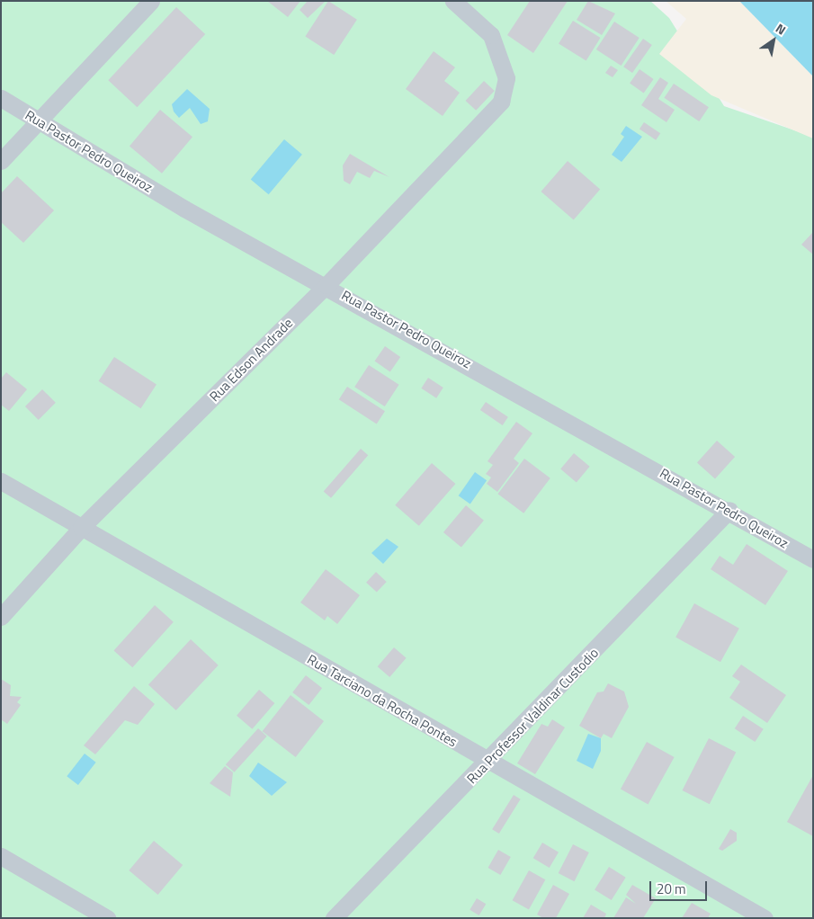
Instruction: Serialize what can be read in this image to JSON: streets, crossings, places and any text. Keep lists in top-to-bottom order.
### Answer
{
  "streets": {
    "street": [
      "Rua Pastor Pedro Queiroz",
      "Rua Edson Andrade",
      "Rua Tarciano da Rocha Pontes",
      "Rua Professor Valdinar Custodio"
    ]
  },
  "crossings": [
    ["Rua Pastor Pedro Queiroz", "Rua Edson Andrade"],
    ["Rua Pastor Pedro Queiroz", "Rua Professor Valdinar Custodio"],
    ["Rua Edson Andrade", "Rua Tarciano da Rocha Pontes"],
    ["Rua Tarciano da Rocha Pontes", "Rua Professor Valdinar Custodio"]
  ],
  "scale_bar": "20 m",
  "north": "top right"
}
